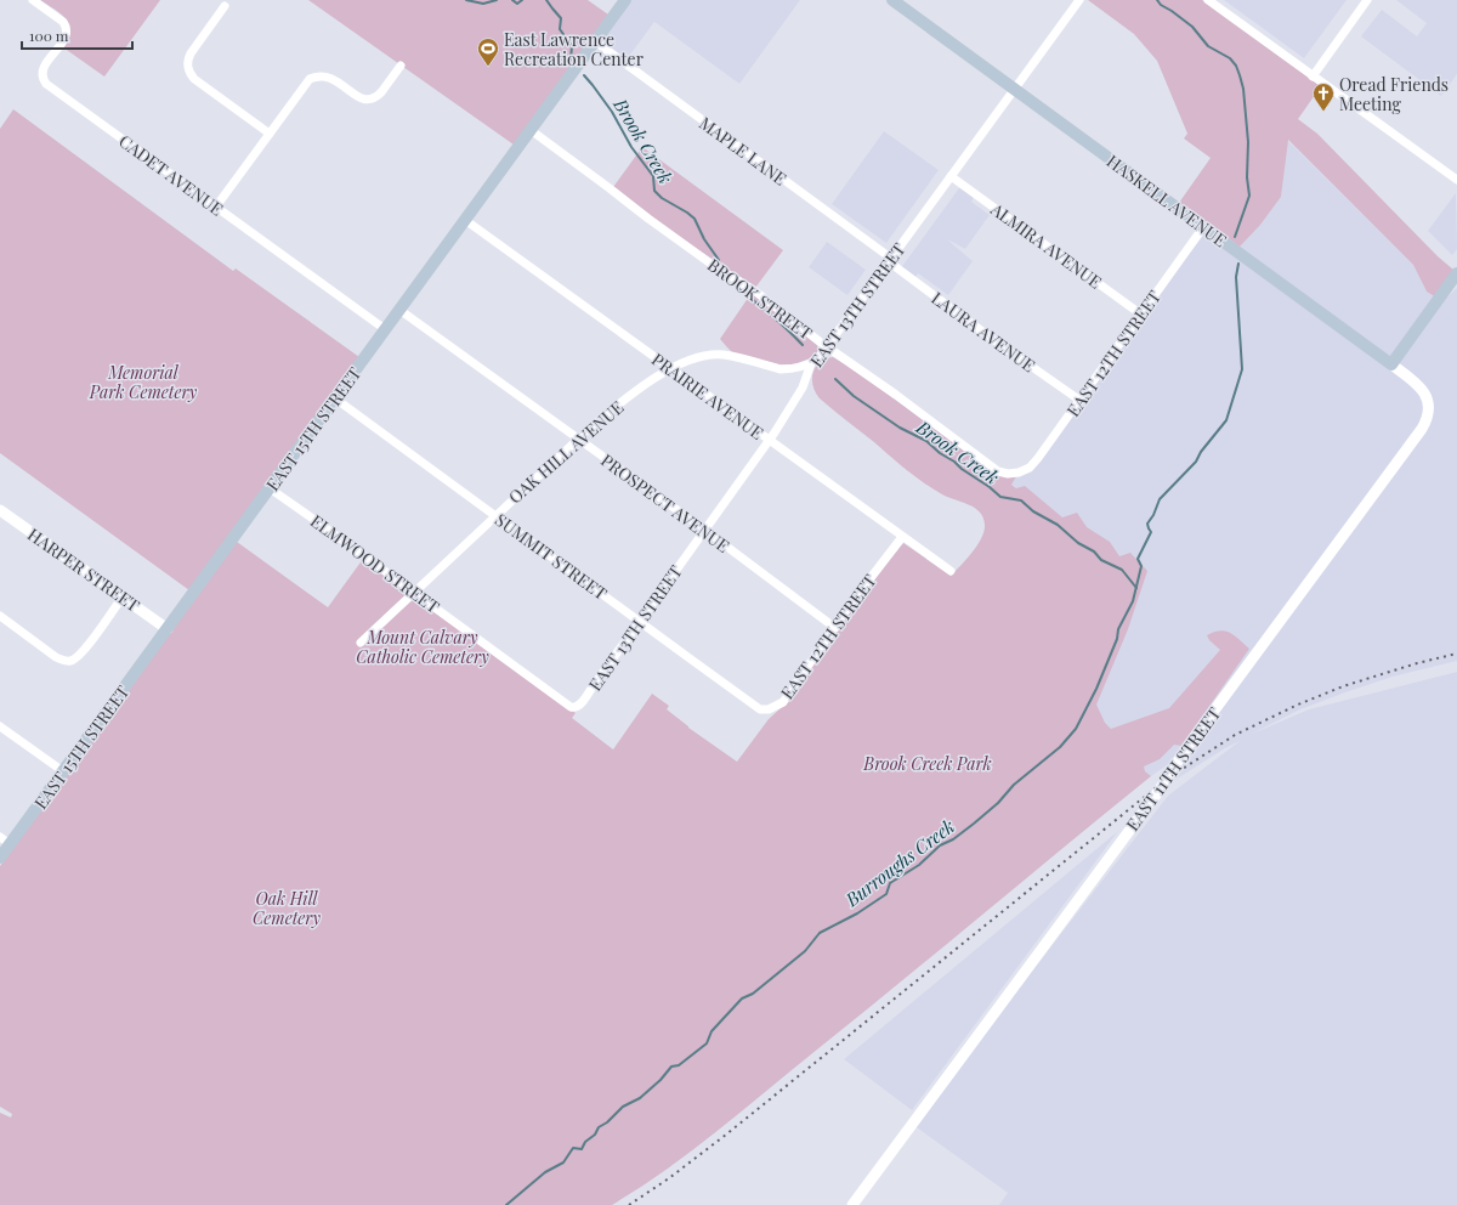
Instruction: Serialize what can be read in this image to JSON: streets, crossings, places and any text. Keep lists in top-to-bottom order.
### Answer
{
  "streets": {
    "main road": ["HASKELL AVENUE", "EAST 15TH STREET"],
    "street": [
      "MAPLE LANE",
      "CADET AVENUE",
      "ALMIRA AVENUE",
      "BROOK STREET",
      "EAST 13TH STREET",
      "LAURA AVENUE",
      "EAST 12TH STREET",
      "PRAIRIE AVENUE",
      "OAK HILL AVENUE",
      "PROSPECT AVENUE",
      "SUMMIT STREET",
      "ELMWOOD STREET",
      "HARPER STREET",
      "EAST 11TH STREET"
    ]
  },
  "crossings": [
    ["MAPLE LANE", "EAST 13TH STREET"],
    ["MAPLE LANE", "LAURA AVENUE"],
    ["MAPLE LANE", "EAST 15TH STREET"],
    ["CADET AVENUE", "EAST 15TH STREET"],
    ["HASKELL AVENUE", "EAST 13TH STREET"],
    ["HASKELL AVENUE", "EAST 12TH STREET"],
    ["HASKELL AVENUE", "EAST 11TH STREET"],
    ["ALMIRA AVENUE", "EAST 13TH STREET"],
    ["ALMIRA AVENUE", "EAST 12TH STREET"],
    ["BROOK STREET", "EAST 13TH STREET"],
    ["BROOK STREET", "EAST 12TH STREET"],
    ["BROOK STREET", "EAST 15TH STREET"],
    ["EAST 13TH STREET", "LAURA AVENUE"],
    ["EAST 13TH STREET", "PRAIRIE AVENUE"],
    ["EAST 13TH STREET", "OAK HILL AVENUE"],
    ["EAST 13TH STREET", "PROSPECT AVENUE"],
    ["EAST 13TH STREET", "SUMMIT STREET"],
    ["EAST 13TH STREET", "ELMWOOD STREET"],
    ["LAURA AVENUE", "EAST 12TH STREET"],
    ["EAST 12TH STREET", "PRAIRIE AVENUE"],
    ["EAST 12TH STREET", "PROSPECT AVENUE"],
    ["EAST 12TH STREET", "SUMMIT STREET"],
    ["PRAIRIE AVENUE", "EAST 15TH STREET"],
    ["PRAIRIE AVENUE", "OAK HILL AVENUE"],
    ["EAST 15TH STREET", "PROSPECT AVENUE"],
    ["EAST 15TH STREET", "SUMMIT STREET"],
    ["EAST 15TH STREET", "ELMWOOD STREET"],
    ["EAST 15TH STREET", "HARPER STREET"],
    ["OAK HILL AVENUE", "PROSPECT AVENUE"],
    ["OAK HILL AVENUE", "SUMMIT STREET"],
    ["OAK HILL AVENUE", "ELMWOOD STREET"]
  ],
  "water": ["Brook Creek", "Burroughs Creek"],
  "parks": [
    "Memorial Park Cemetery",
    "Mount Calvary Catholic Cemetery",
    "Brook Creek Park",
    "Oak Hill Cemetery"
  ],
  "places": {
    "sports": ["East Lawrence Recreation Center"],
    "church": ["Oread Friends Meeting"]
  },
  "scale_bar": "100 m"
}
